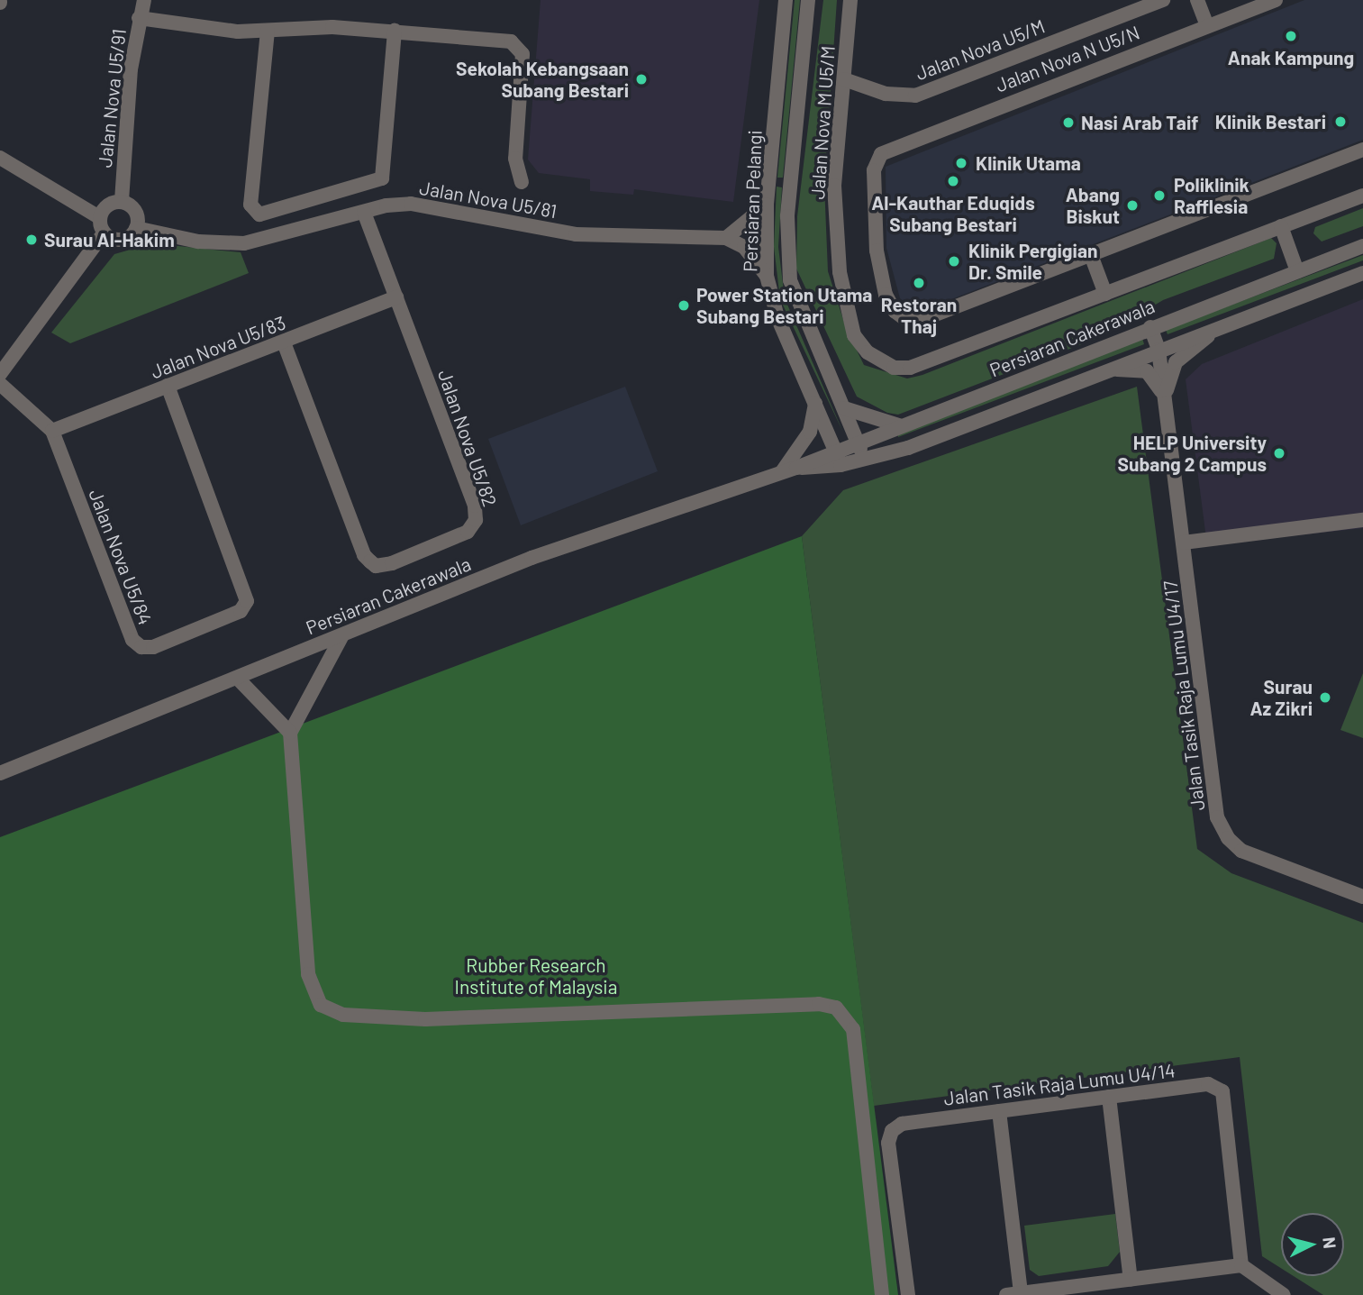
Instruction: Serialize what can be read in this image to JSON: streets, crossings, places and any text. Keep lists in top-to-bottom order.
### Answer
{
  "streets": {
    "street": [
      "Jalan Nova U5/M",
      "Jalan Nova N U5/N",
      "Jalan Nova U5/91",
      "Jalan Nova M U5/M",
      "Jalan Nova U5/81",
      "Persiaran Pelangi",
      "Persiaran Cakerawala",
      "Jalan Nova U5/83",
      "Jalan Nova U5/82",
      "Jalan Nova U5/84",
      "Jalan Tasik Raja Lumu U4/17",
      "Jalan Tasik Raja Lumu U4/14"
    ]
  },
  "crossings": [
    ["Jalan Nova U5/M", "Jalan Nova M U5/M"],
    ["Jalan Nova U5/91", "Jalan Nova U5/81"],
    ["Jalan Nova U5/81", "Jalan Nova U5/82"],
    ["Persiaran Pelangi", "Persiaran Cakerawala"],
    ["Persiaran Cakerawala", "Jalan Tasik Raja Lumu U4/17"],
    ["Jalan Nova U5/83", "Jalan Nova U5/82"],
    ["Jalan Nova U5/83", "Jalan Nova U5/84"]
  ],
  "parks": ["Rubber Research Institute of Malaysia"],
  "places": [
    "Anak Kampung",
    "Sekolah Kebangsaan Subang Bestari",
    "Klinik Bestari",
    "Nasi Arab Taif",
    "Klinik Utama",
    "Al-Kauthar Eduqids Subang Bestari",
    "Poliklinik Rafflesia",
    "Abang Biskut",
    "Surau Al-Hakim",
    "Klinik Pergigian Dr. Smile",
    "Restoran Thaj",
    "Power Station Utama Subang Bestari",
    "HELP University Subang 2 Campus",
    "Surau Az Zikri"
  ],
  "north": "right"
}
